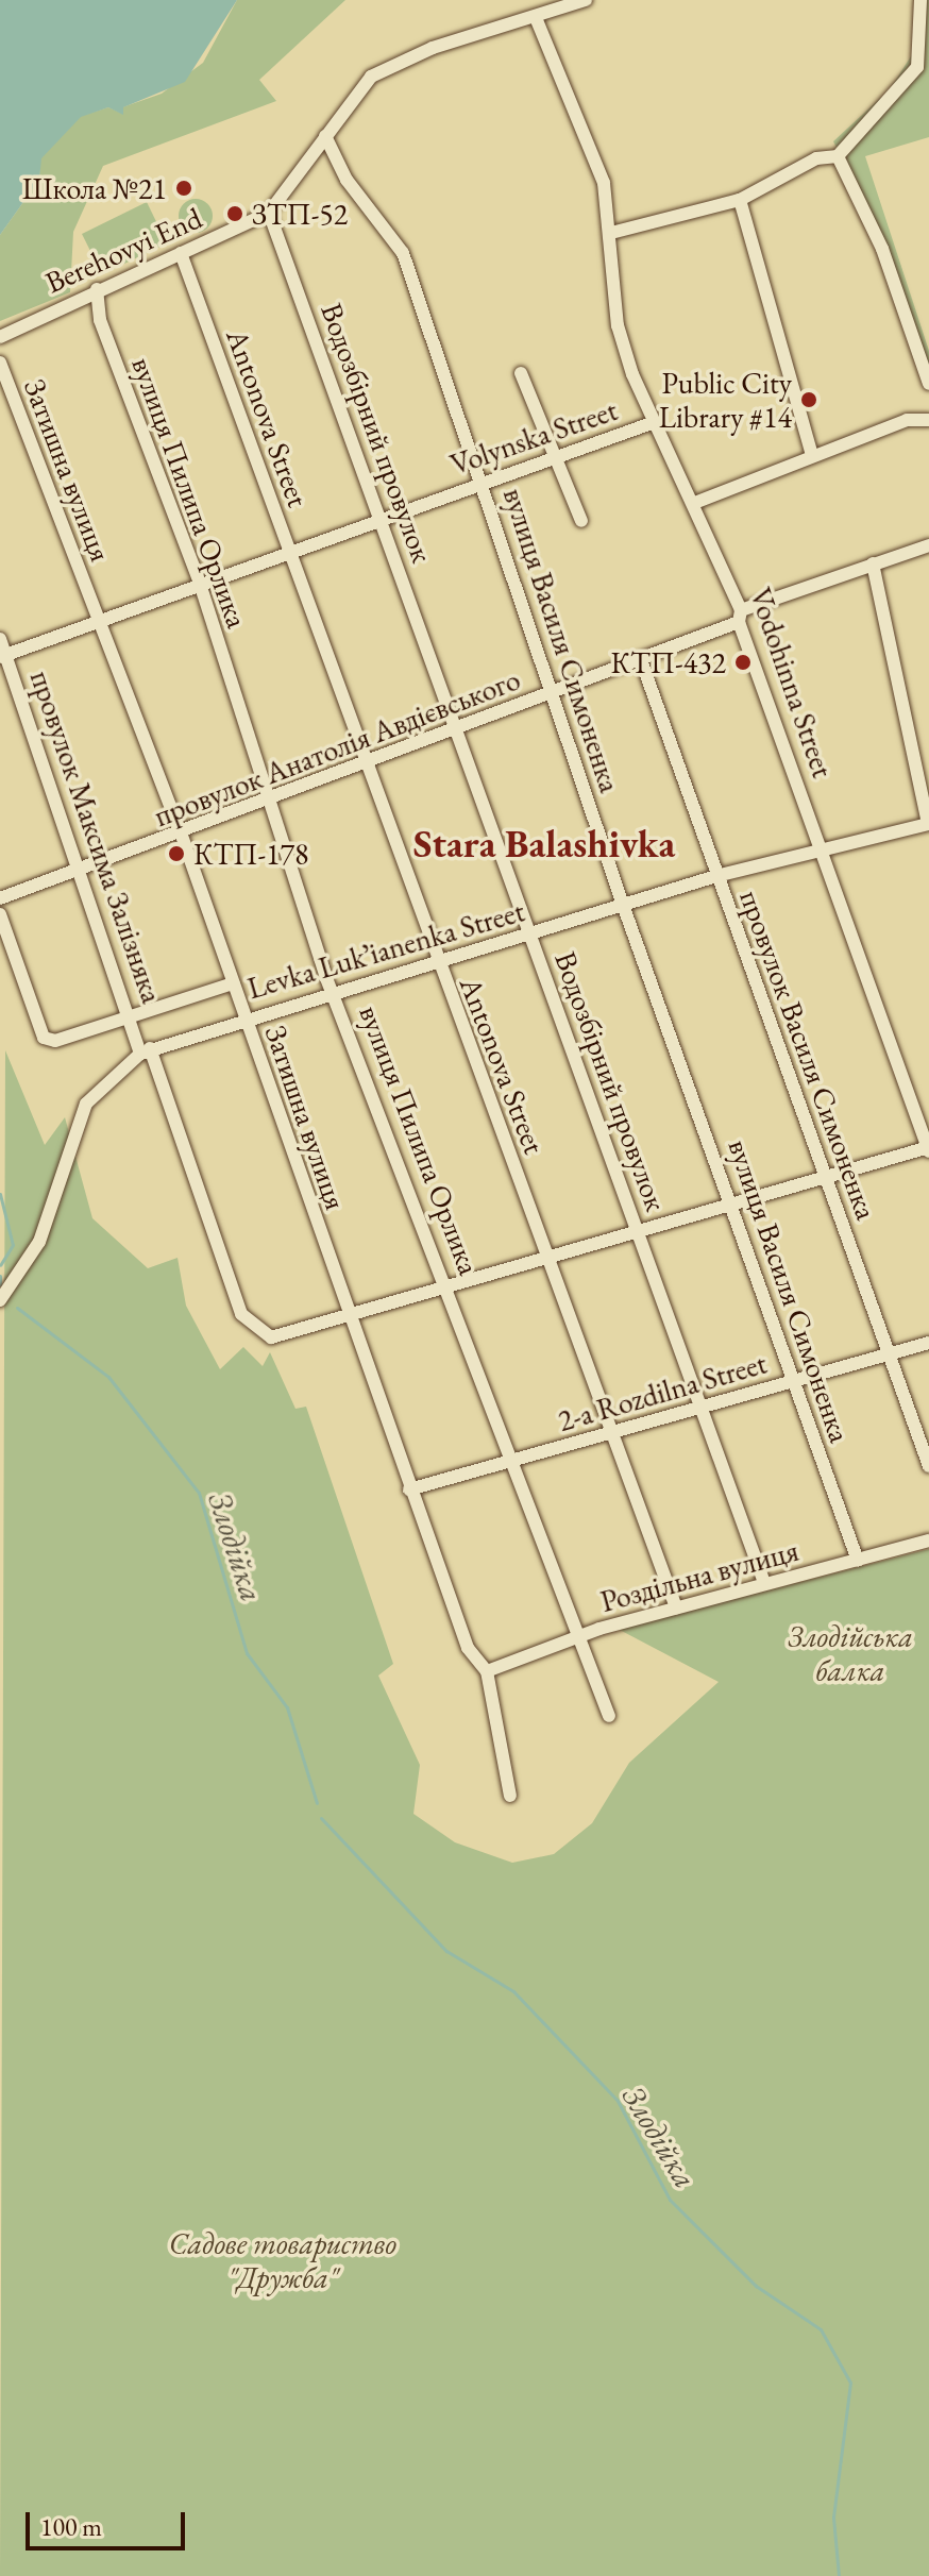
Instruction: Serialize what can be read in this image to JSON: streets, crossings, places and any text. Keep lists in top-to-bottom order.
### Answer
{
  "streets": {
    "street": [
      "Berehovyi End",
      "Antonova Street",
      "Водозбірний провулок",
      "Volynska Street",
      "Затишна вулиця",
      "вулиця Пилипа Орлика",
      "вулиця Василя Симоненка",
      "Vodohinna Street",
      "провулок Анатолія Авдієвського",
      "провулок Максима Залізняка",
      "Levka Lukʼianenka Street",
      "провулок Василя Симоненка",
      "2-a Rozdilna Street",
      "Роздільна вулиця"
    ]
  },
  "crossings": [
    ["Berehovyi End", "Antonova Street"],
    ["Berehovyi End", "Водозбірний провулок"],
    ["Berehovyi End", "вулиця Пилипа Орлика"],
    ["Antonova Street", "Volynska Street"],
    ["Antonova Street", "провулок Анатолія Авдієвського"],
    ["Antonova Street", "Levka Lukʼianenka Street"],
    ["Antonova Street", "2-a Rozdilna Street"],
    ["Antonova Street", "Роздільна вулиця"],
    ["Водозбірний провулок", "Volynska Street"],
    ["Водозбірний провулок", "провулок Анатолія Авдієвського"],
    ["Водозбірний провулок", "Levka Lukʼianenka Street"],
    ["Водозбірний провулок", "2-a Rozdilna Street"],
    ["Водозбірний провулок", "Роздільна вулиця"],
    ["Volynska Street", "Затишна вулиця"],
    ["Volynska Street", "вулиця Пилипа Орлика"],
    ["Volynska Street", "вулиця Василя Симоненка"],
    ["Volynska Street", "Vodohinna Street"],
    ["Volynska Street", "провулок Максима Залізняка"],
    ["Затишна вулиця", "провулок Анатолія Авдієвського"],
    ["Затишна вулиця", "провулок Максима Залізняка"],
    ["Затишна вулиця", "Levka Lukʼianenka Street"],
    ["Затишна вулиця", "2-a Rozdilna Street"],
    ["Затишна вулиця", "Роздільна вулиця"],
    ["вулиця Пилипа Орлика", "провулок Анатолія Авдієвського"],
    ["вулиця Пилипа Орлика", "Levka Lukʼianenka Street"],
    ["вулиця Пилипа Орлика", "2-a Rozdilna Street"],
    ["вулиця Пилипа Орлика", "Роздільна вулиця"],
    ["вулиця Василя Симоненка", "провулок Анатолія Авдієвського"],
    ["вулиця Василя Симоненка", "Levka Lukʼianenka Street"],
    ["вулиця Василя Симоненка", "2-a Rozdilna Street"],
    ["вулиця Василя Симоненка", "Роздільна вулиця"],
    ["Vodohinna Street", "провулок Анатолія Авдієвського"],
    ["Vodohinna Street", "Levka Lukʼianenka Street"],
    ["провулок Анатолія Авдієвського", "провулок Максима Залізняка"],
    ["провулок Анатолія Авдієвського", "провулок Василя Симоненка"],
    ["провулок Максима Залізняка", "Levka Lukʼianenka Street"],
    ["Levka Lukʼianenka Street", "провулок Василя Симоненка"],
    ["провулок Василя Симоненка", "2-a Rozdilna Street"]
  ],
  "districts": ["Stara Balashivka"],
  "water": ["Злодійка"],
  "parks": ["Злодійська балка", "Садове товариство \"Дружба\""],
  "places": [
    "Школа №21",
    "ЗТП-52",
    "Public City Library #14",
    "КТП-432",
    "КТП-178"
  ],
  "scale_bar": "100 m"
}
